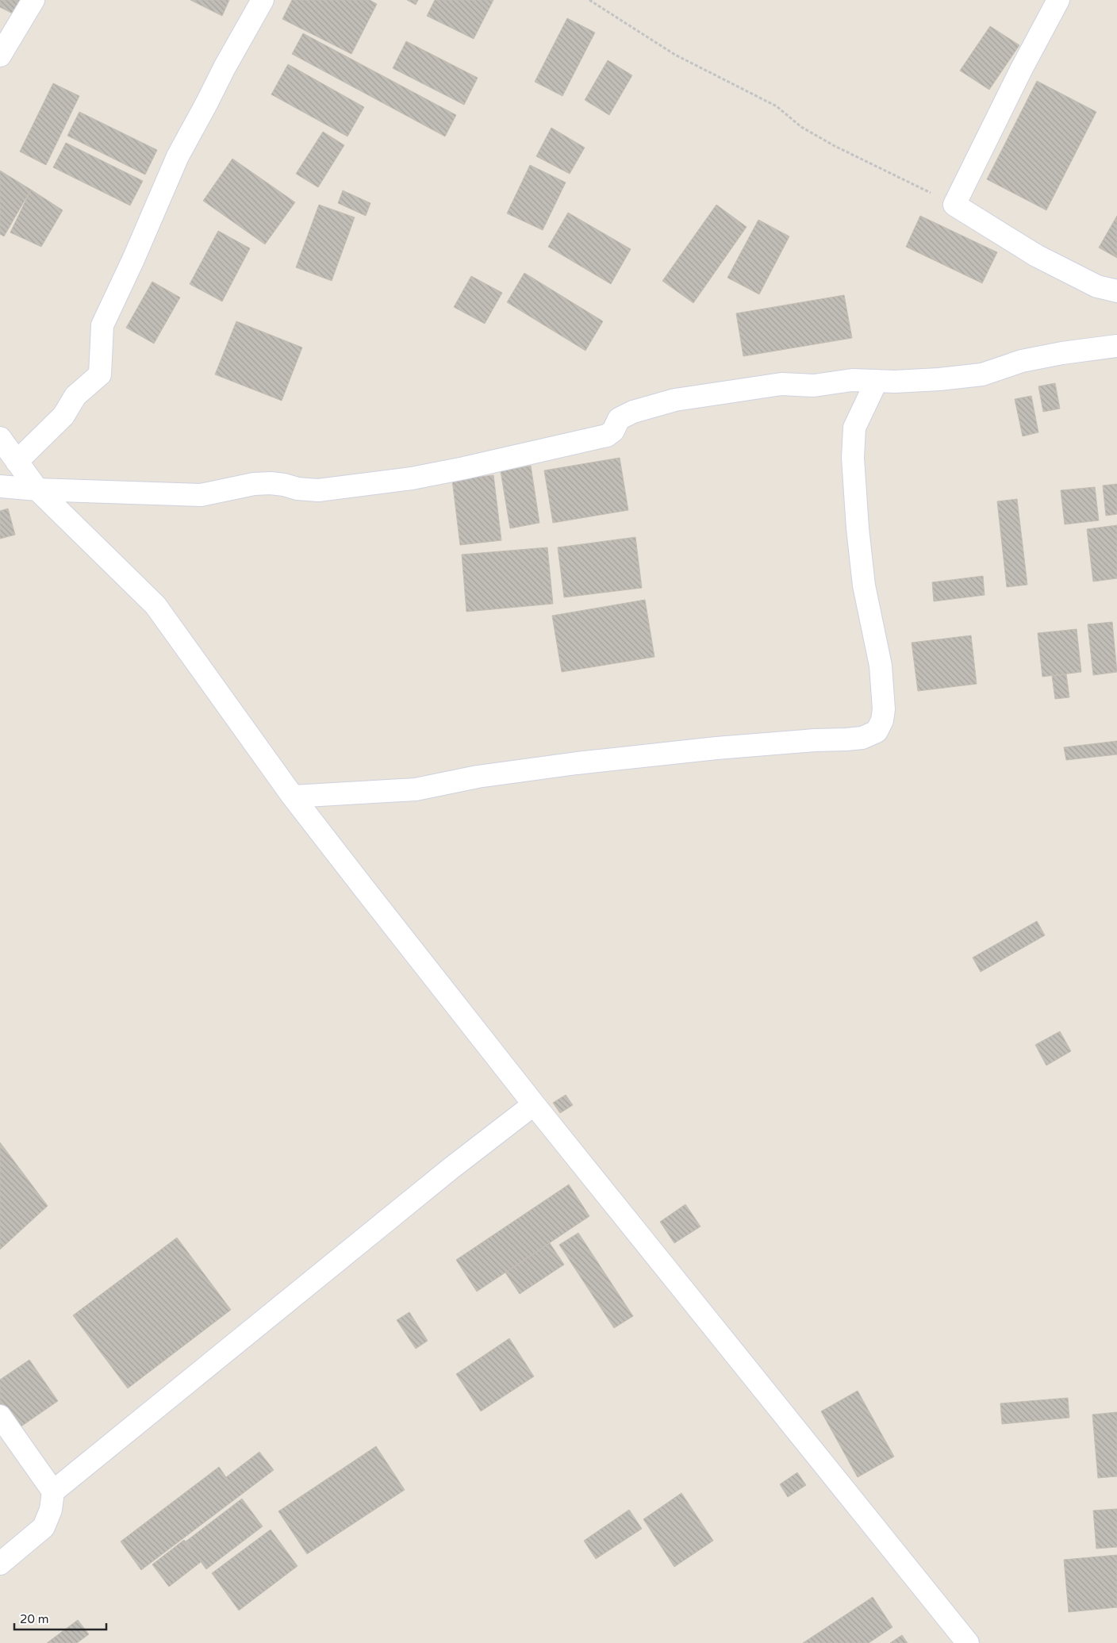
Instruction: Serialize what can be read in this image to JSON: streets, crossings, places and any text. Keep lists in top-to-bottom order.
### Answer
{
  "scale_bar": "20 m"
}
